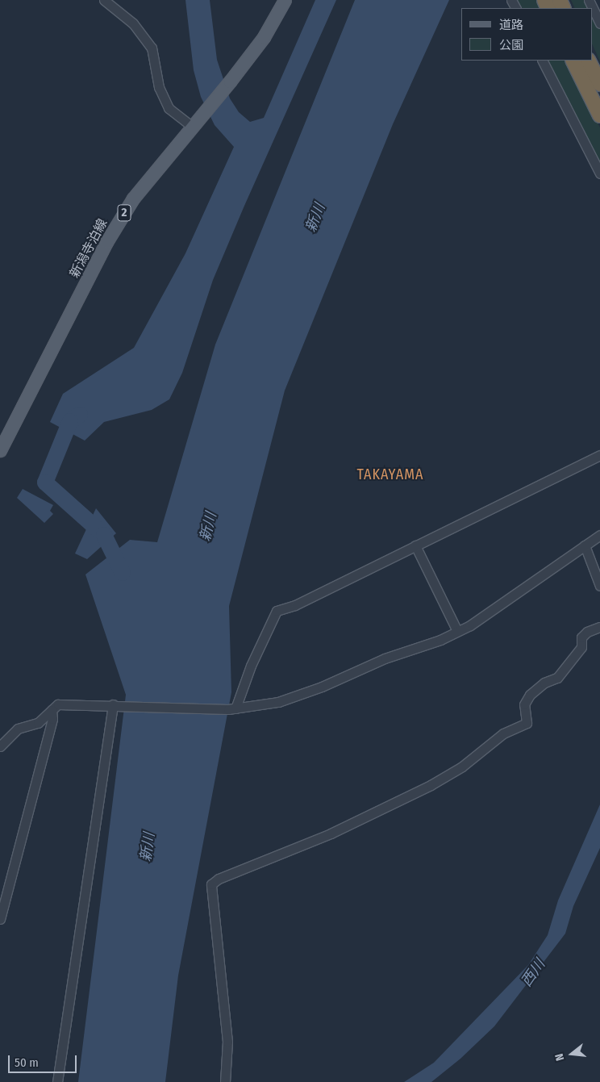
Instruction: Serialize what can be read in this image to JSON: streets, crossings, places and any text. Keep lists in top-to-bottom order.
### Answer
{
  "streets": {
    "main road": ["2", "新潟寺泊線"]
  },
  "districts": ["TAKAYAMA"],
  "water": ["新川", "西川"],
  "legend": ["道路", "公園"],
  "scale_bar": "50 m",
  "north": "left"
}
